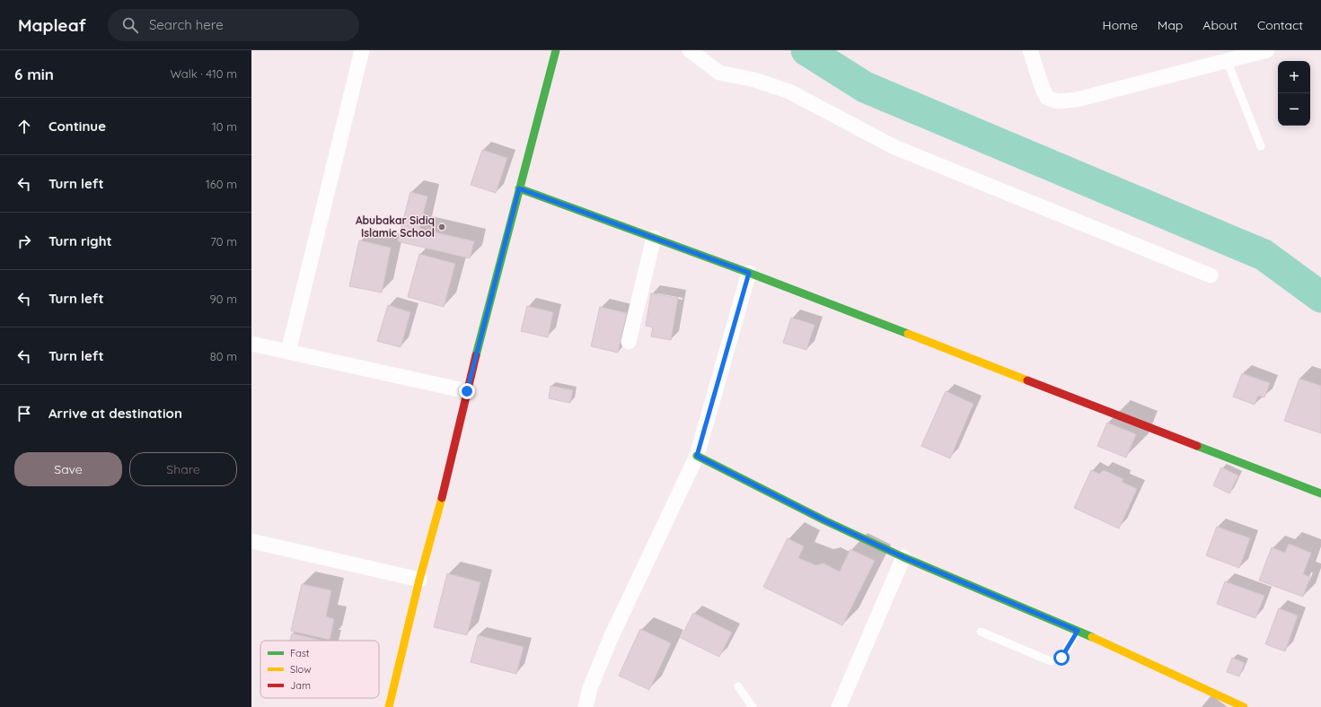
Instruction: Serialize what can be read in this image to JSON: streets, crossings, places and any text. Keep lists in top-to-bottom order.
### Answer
{
  "places": ["Abubakar Sidiq Islamic School"],
  "legend": ["Fast", "Slow", "Jam"],
  "page": {
    "header": "Mapleaf",
    "search": "Search here",
    "nav": [
      "Home",
      "Map",
      "About",
      "Contact"
    ],
    "heading": ["6 min", "Walk · 410 m"],
    "map_buttons": ["+", "−"],
    "list": [
      ["Continue", "10 m"],
      ["Turn left", "160 m"],
      ["Turn right", "70 m"],
      ["Turn left", "90 m"],
      ["Turn left", "80 m"],
      "Arrive at destination"
    ],
    "buttons": ["Save", "Share"]
  }
}
